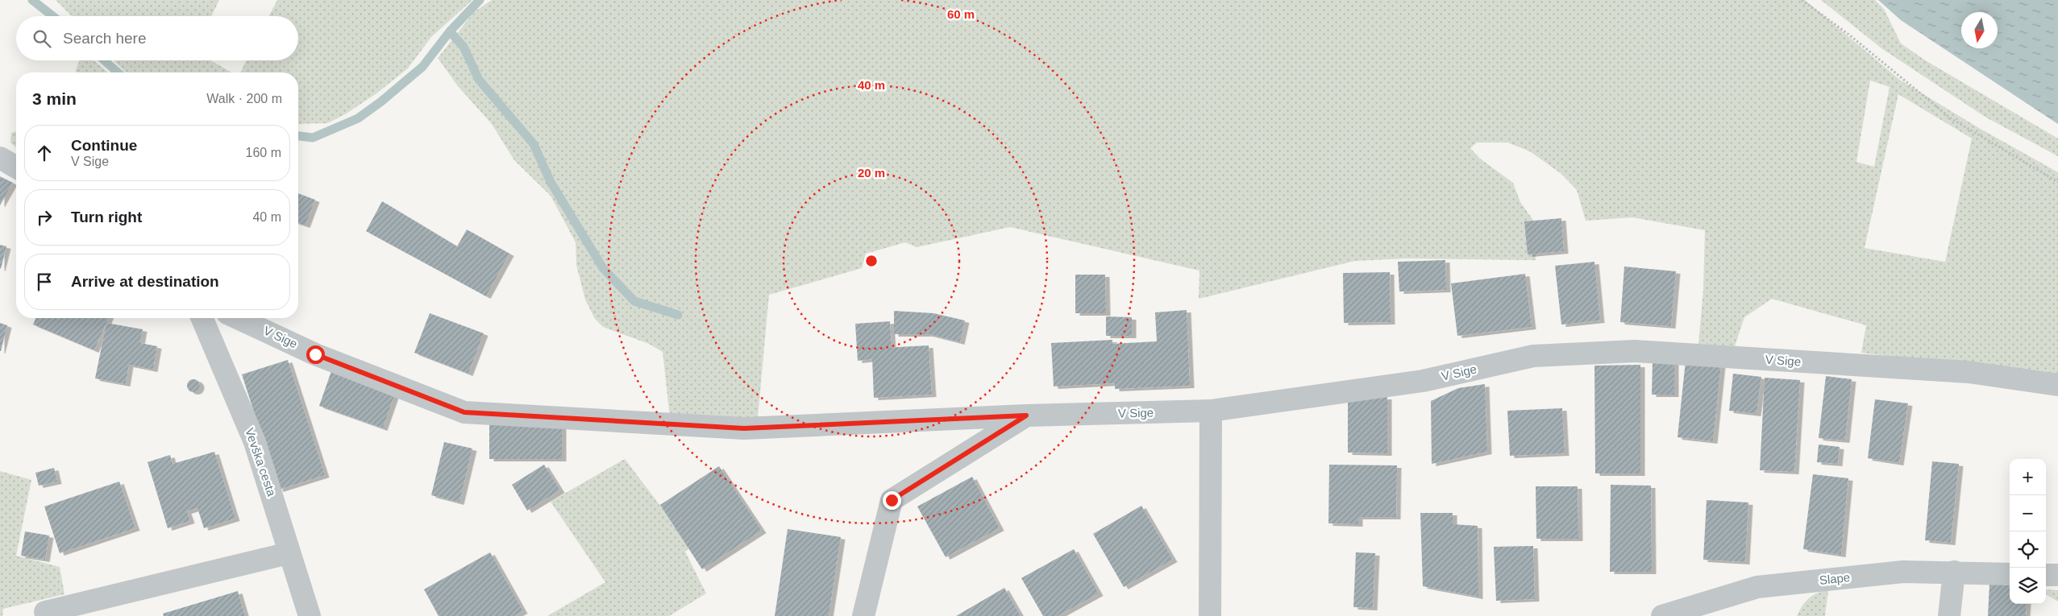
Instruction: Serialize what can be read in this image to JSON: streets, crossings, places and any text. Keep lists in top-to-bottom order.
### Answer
{
  "streets": {
    "street": ["V Sige", "Vevška cesta", "Slape"]
  },
  "north": "bottom",
  "page": {
    "search": "Search here",
    "heading": ["3 min", "Walk · 200 m"],
    "list": [
      ["Continue", "V Sige", "160 m"],
      ["Turn right", "40 m"],
      "Arrive at destination"
    ],
    "map_buttons": ["+", "−"]
  },
  "rings": ["60 m", "40 m", "20 m"]
}
